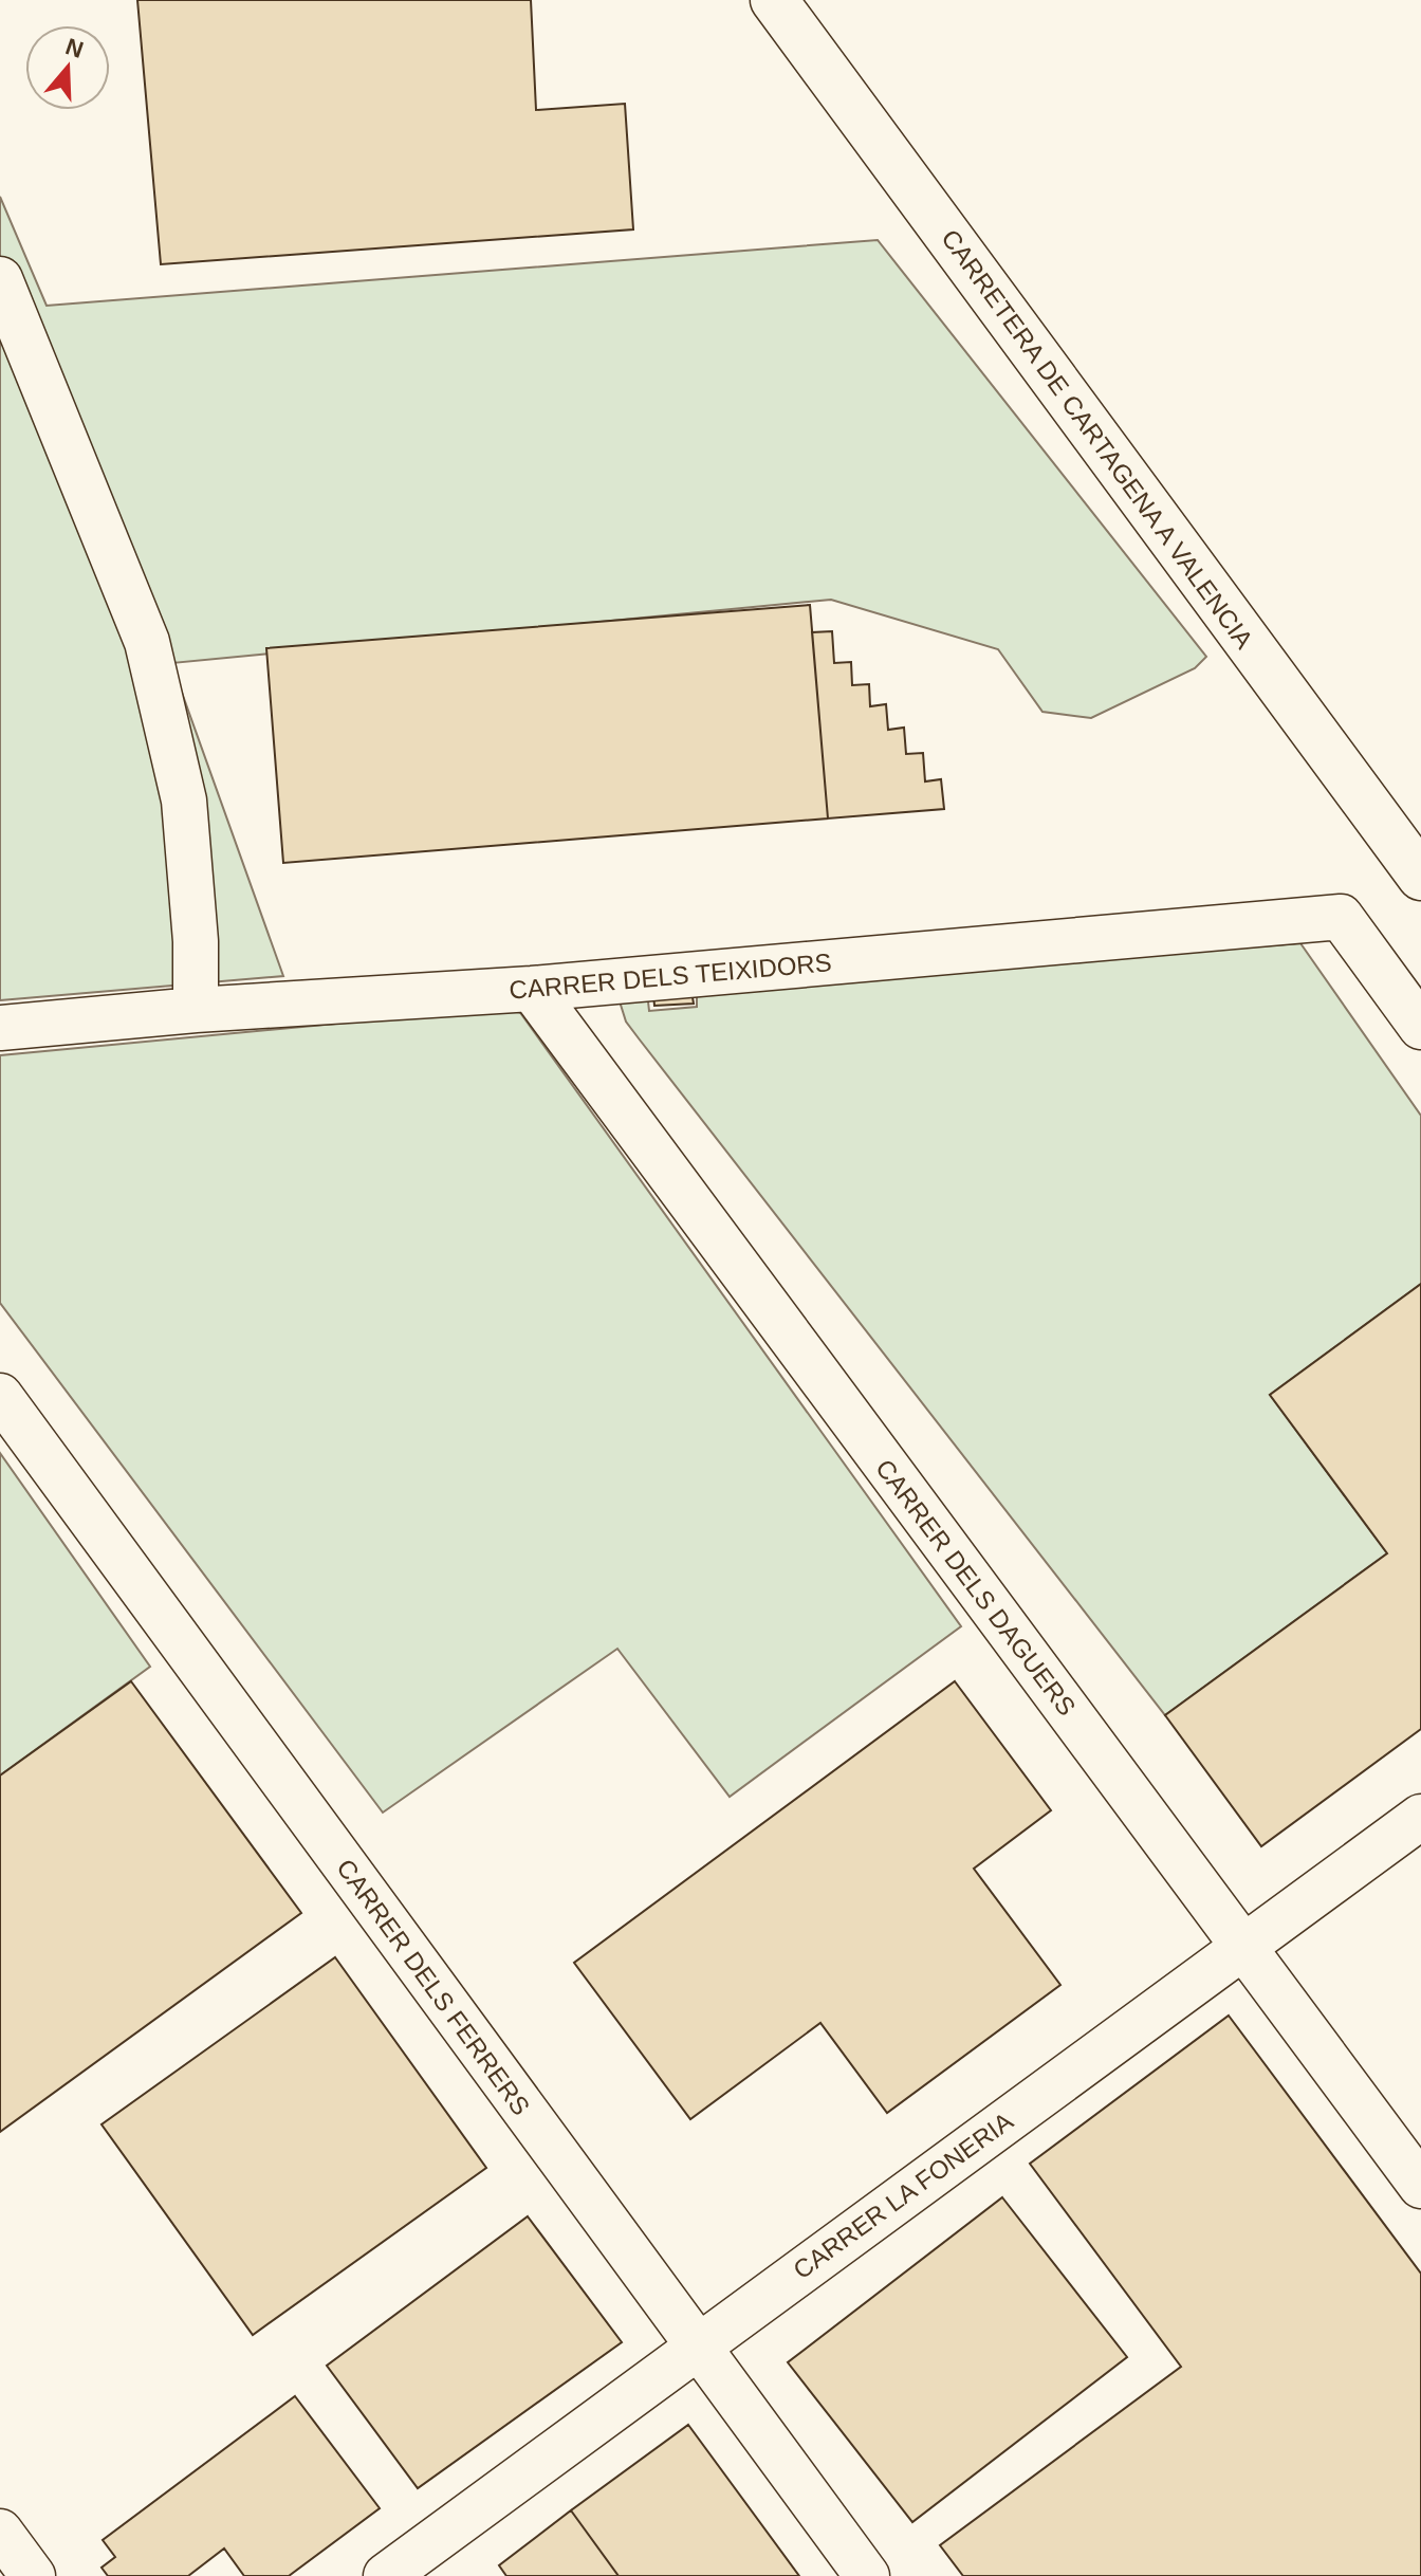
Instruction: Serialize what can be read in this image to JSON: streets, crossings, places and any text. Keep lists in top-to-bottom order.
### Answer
{
  "streets": {
    "highway": ["CARRETERA DE CARTAGENA A VALENCIA"],
    "street": [
      "CARRER DELS TEIXIDORS",
      "CARRER DELS DAGUERS",
      "CARRER DELS FERRERS",
      "CARRER LA FONERIA"
    ]
  },
  "crossings": [
    ["CARRER DELS TEIXIDORS", "CARRER DELS DAGUERS"],
    ["CARRER DELS DAGUERS", "CARRER LA FONERIA"],
    ["CARRER DELS FERRERS", "CARRER LA FONERIA"]
  ],
  "north": "top"
}
